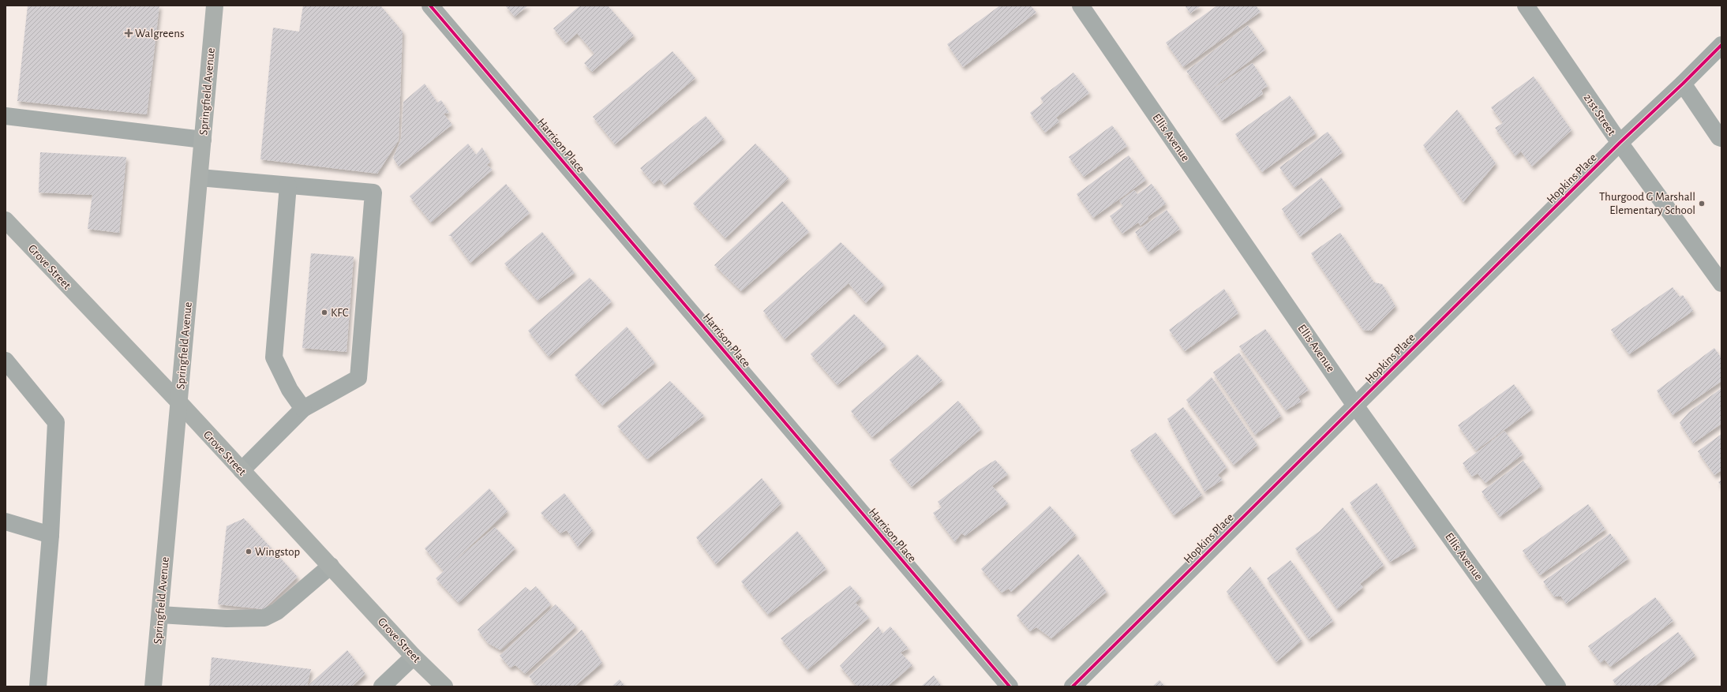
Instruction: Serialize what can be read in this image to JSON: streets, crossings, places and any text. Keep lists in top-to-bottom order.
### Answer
{
  "streets": {
    "main road": ["Springfield Avenue", "Grove Street"],
    "street": [
      "21st Street",
      "Ellis Avenue",
      "Harrison Place",
      "Hopkins Place"
    ]
  },
  "crossings": [
    ["Springfield Avenue", "Grove Street"],
    ["21st Street", "Hopkins Place"],
    ["Ellis Avenue", "Hopkins Place"]
  ],
  "places": {
    "health": ["Walgreens"],
    "other": ["Thurgood G Marshall Elementary School", "KFC", "Wingstop"]
  }
}
